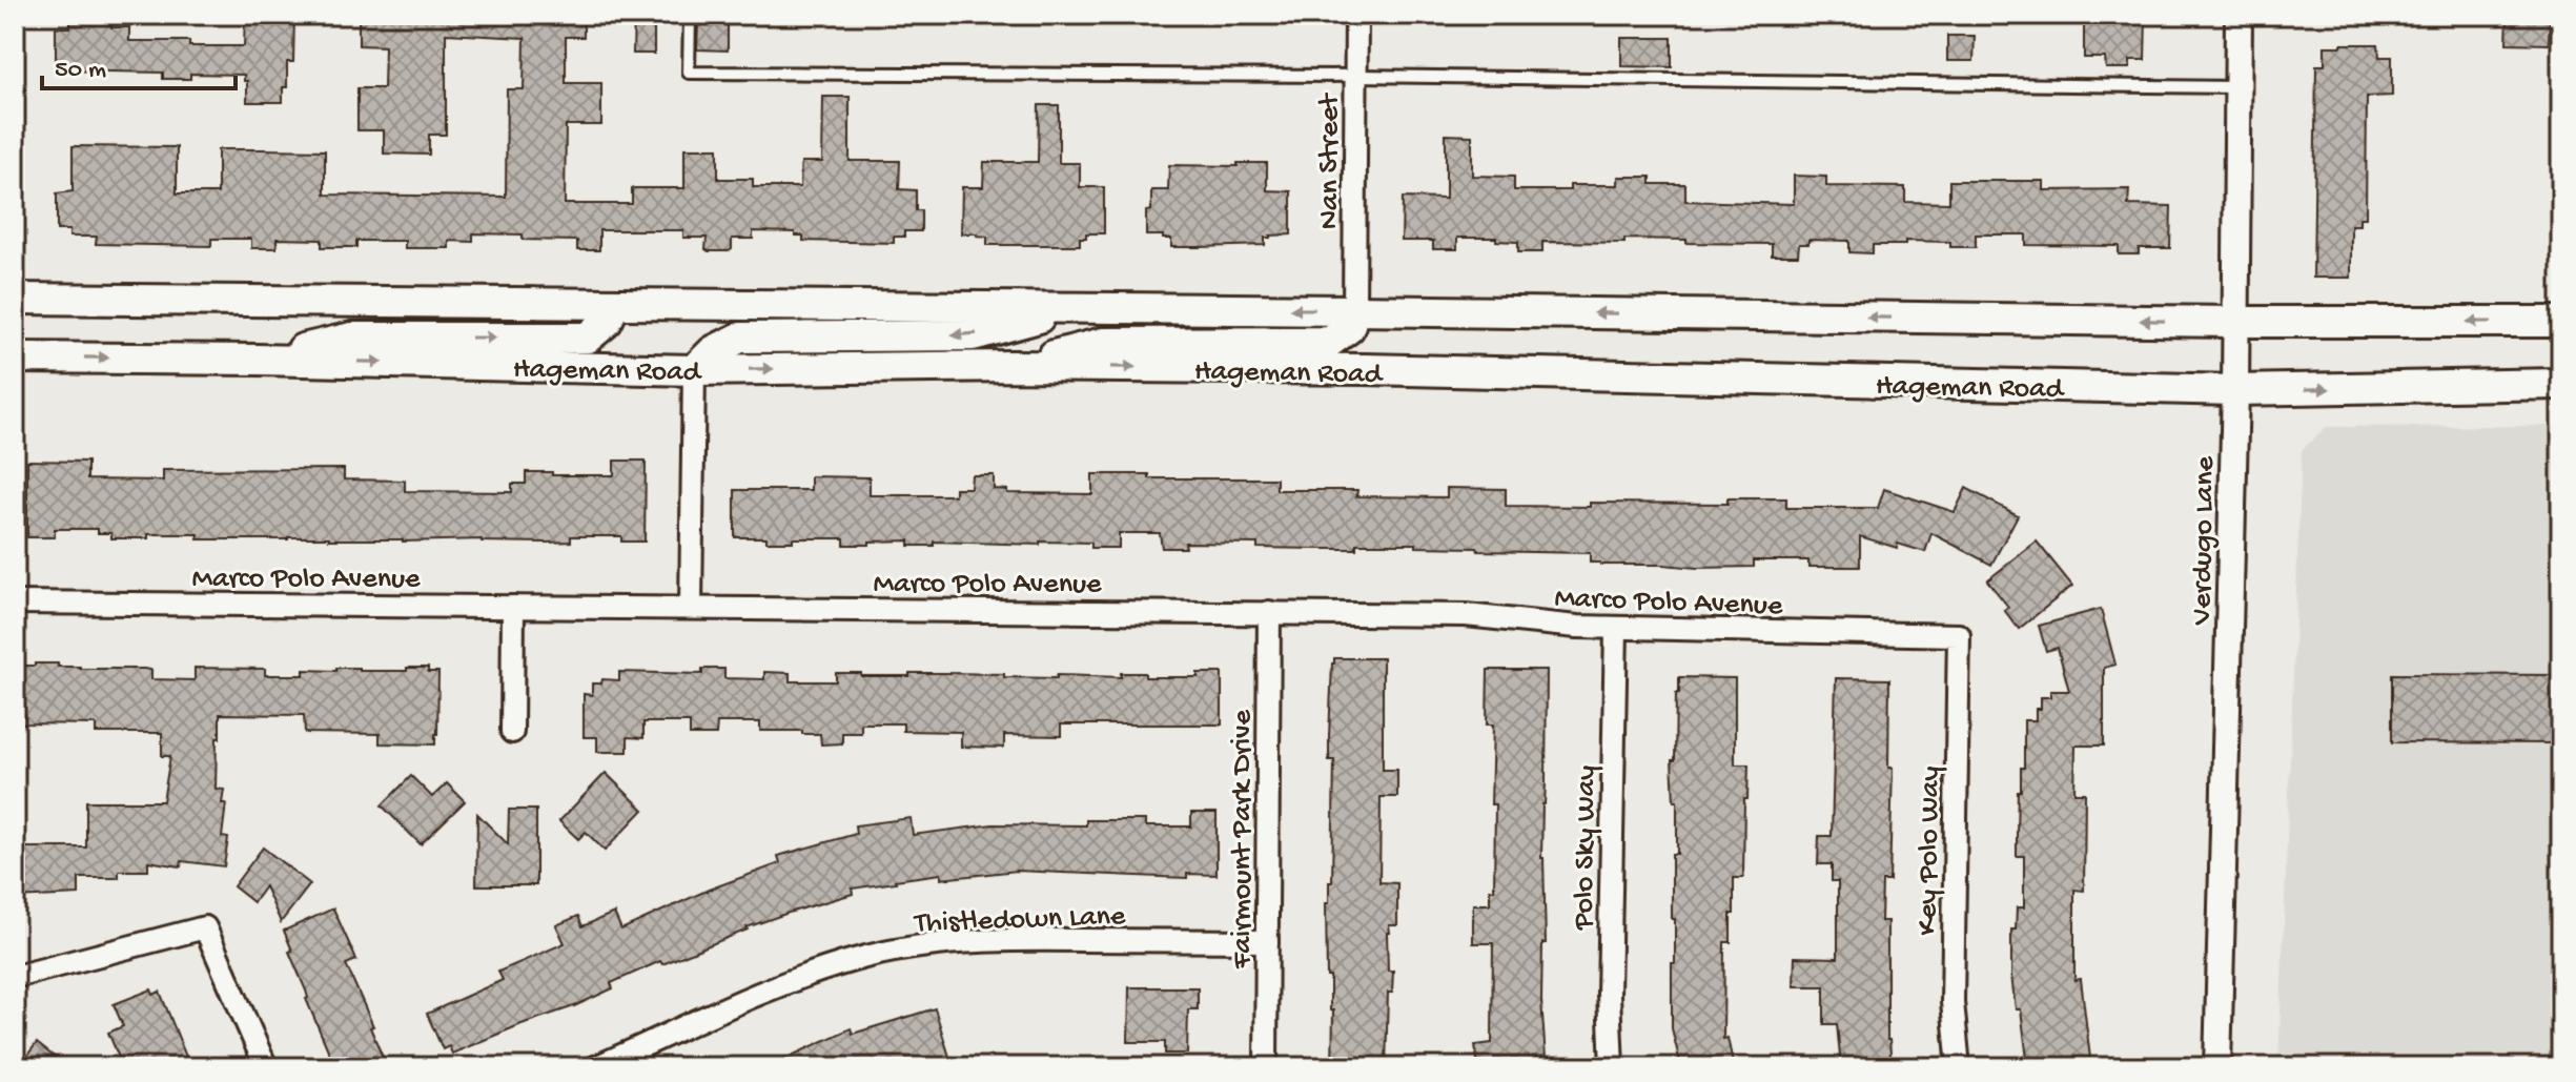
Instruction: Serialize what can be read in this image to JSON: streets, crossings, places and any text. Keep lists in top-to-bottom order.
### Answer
{
  "streets": {
    "main road": ["Hageman Road"],
    "street": [
      "Nan Street",
      "Verdugo Lane",
      "Marco Polo Avenue",
      "Fairmount Park Drive",
      "Polo Sky Way",
      "Key Polo Way",
      "Thistledown Lane"
    ]
  },
  "crossings": [
    ["Nan Street", "Hageman Road"],
    ["Hageman Road", "Verdugo Lane"],
    ["Marco Polo Avenue", "Fairmount Park Drive"],
    ["Marco Polo Avenue", "Polo Sky Way"],
    ["Marco Polo Avenue", "Key Polo Way"],
    ["Fairmount Park Drive", "Thistledown Lane"]
  ],
  "scale_bar": "50 m"
}
